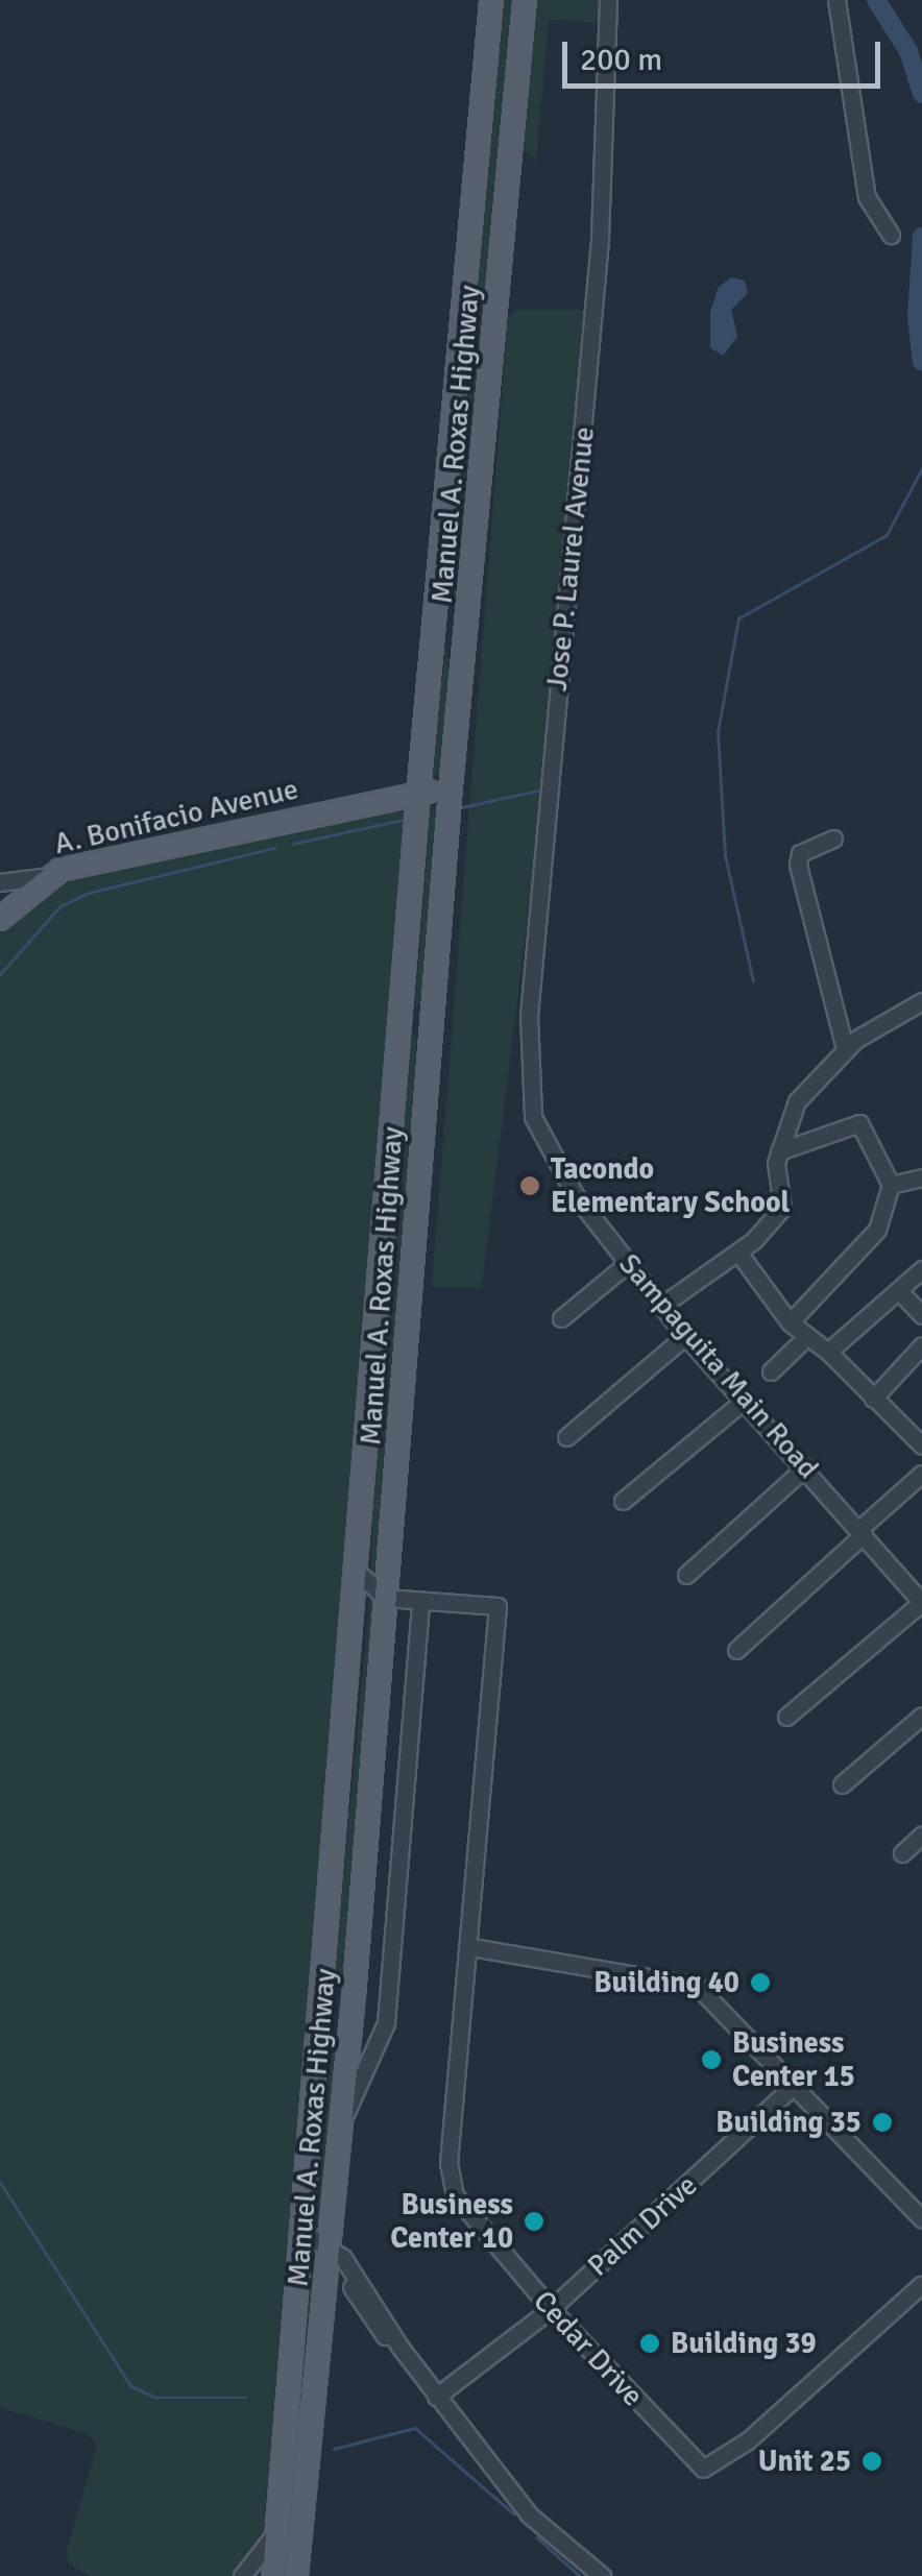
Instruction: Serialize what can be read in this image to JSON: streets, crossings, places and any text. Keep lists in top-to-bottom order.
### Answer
{
  "streets": {
    "main road": ["Manuel A. Roxas Highway", "A. Bonifacio Avenue"],
    "street": [
      "Jose P. Laurel Avenue",
      "Sampaguita Main Road",
      "Palm Drive",
      "Cedar Drive"
    ]
  },
  "crossings": [
    ["Manuel A. Roxas Highway", "A. Bonifacio Avenue"],
    ["Jose P. Laurel Avenue", "Sampaguita Main Road"],
    ["Palm Drive", "Cedar Drive"]
  ],
  "places": [
    "Tacondo Elementary School",
    "Building 40",
    "Business Center 15",
    "Building 35",
    "Business Center 10",
    "Building 39",
    "Unit 25"
  ],
  "scale_bar": "200 m"
}
